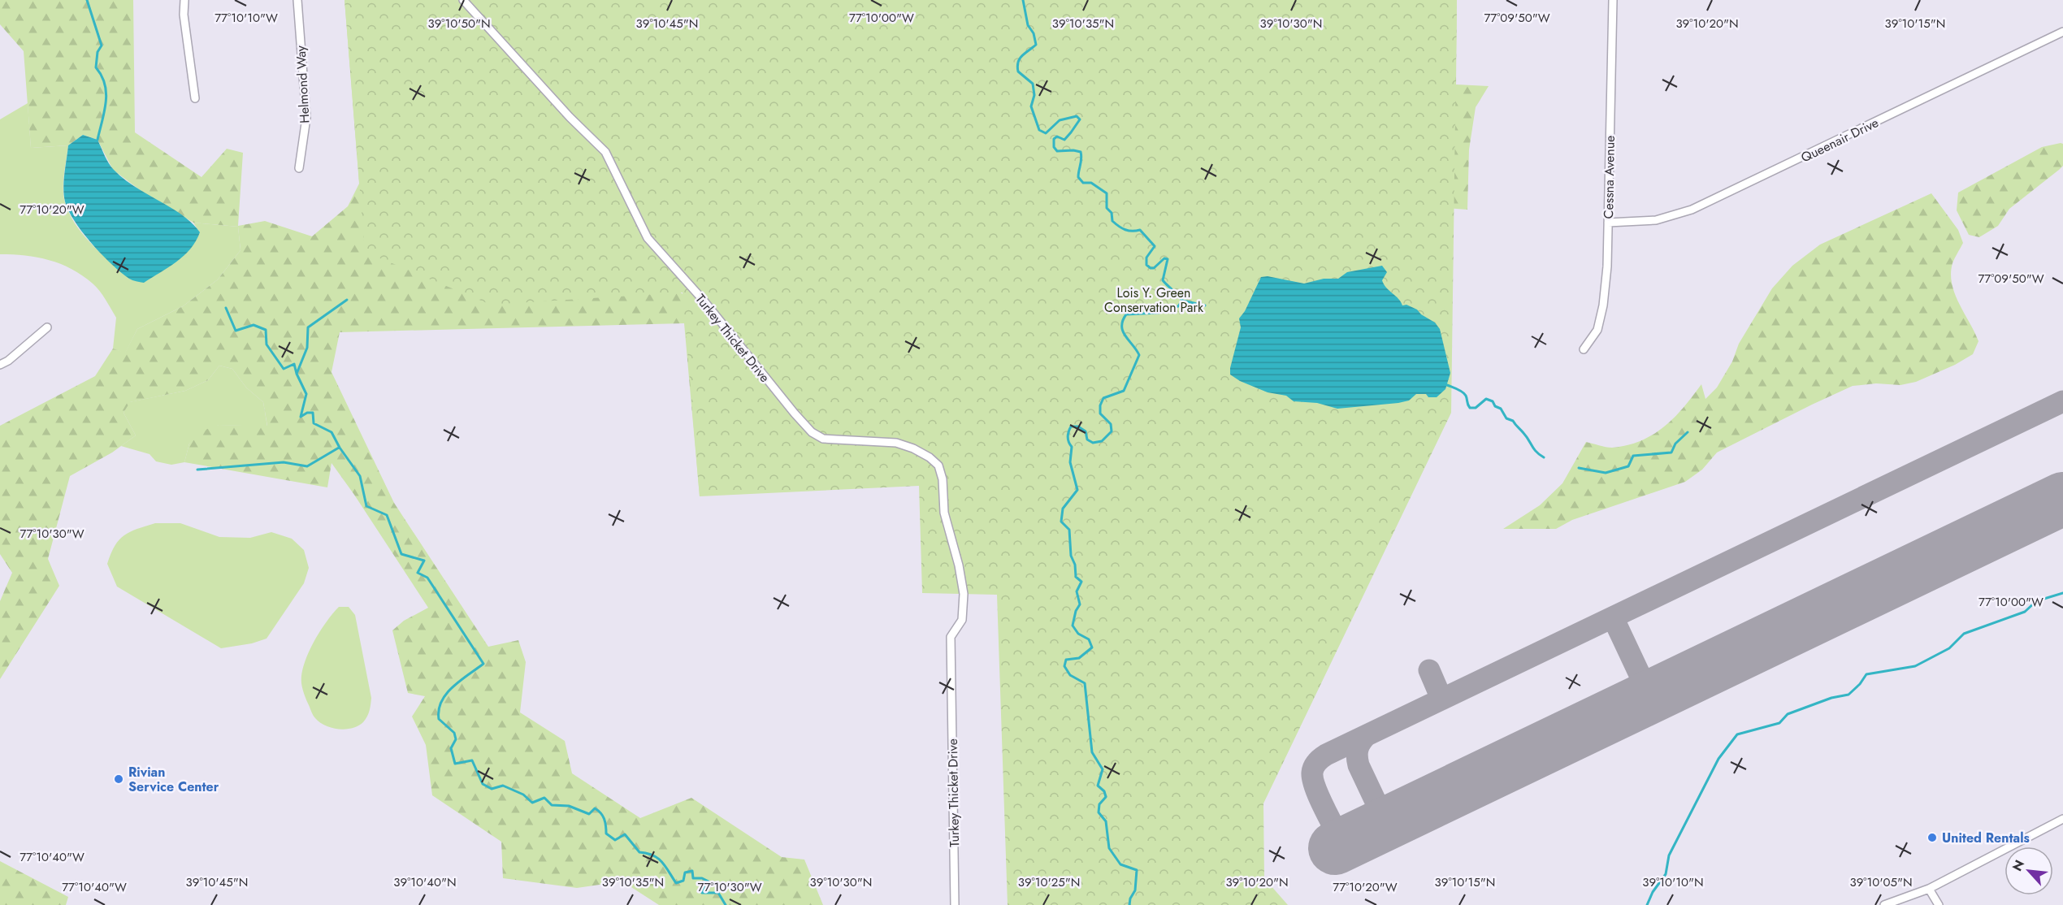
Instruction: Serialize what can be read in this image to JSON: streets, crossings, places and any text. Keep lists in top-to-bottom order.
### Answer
{
  "streets": {
    "street": [
      "Helmond Way",
      "Queenair Drive",
      "Cessna Avenue",
      "Turkey Thicket Drive"
    ]
  },
  "crossings": [
    ["Queenair Drive", "Cessna Avenue"]
  ],
  "parks": ["Lois Y. Green Conservation Park"],
  "places": ["Rivian Service Center", "United Rentals"],
  "north": "top left",
  "coordinates": [
    "77°10'00\"W",
    "77°10'10\"W",
    "77°09'50\"W",
    "39°10'50\"N",
    "39°10'45\"N",
    "39°10'35\"N",
    "39°10'30\"N",
    "39°10'20\"N",
    "39°10'15\"N",
    "77°10'20\"W",
    "77°10'30\"W",
    "77°10'40\"W",
    "39°10'40\"N",
    "39°10'25\"N",
    "39°10'10\"N",
    "39°10'05\"N"
  ]
}
